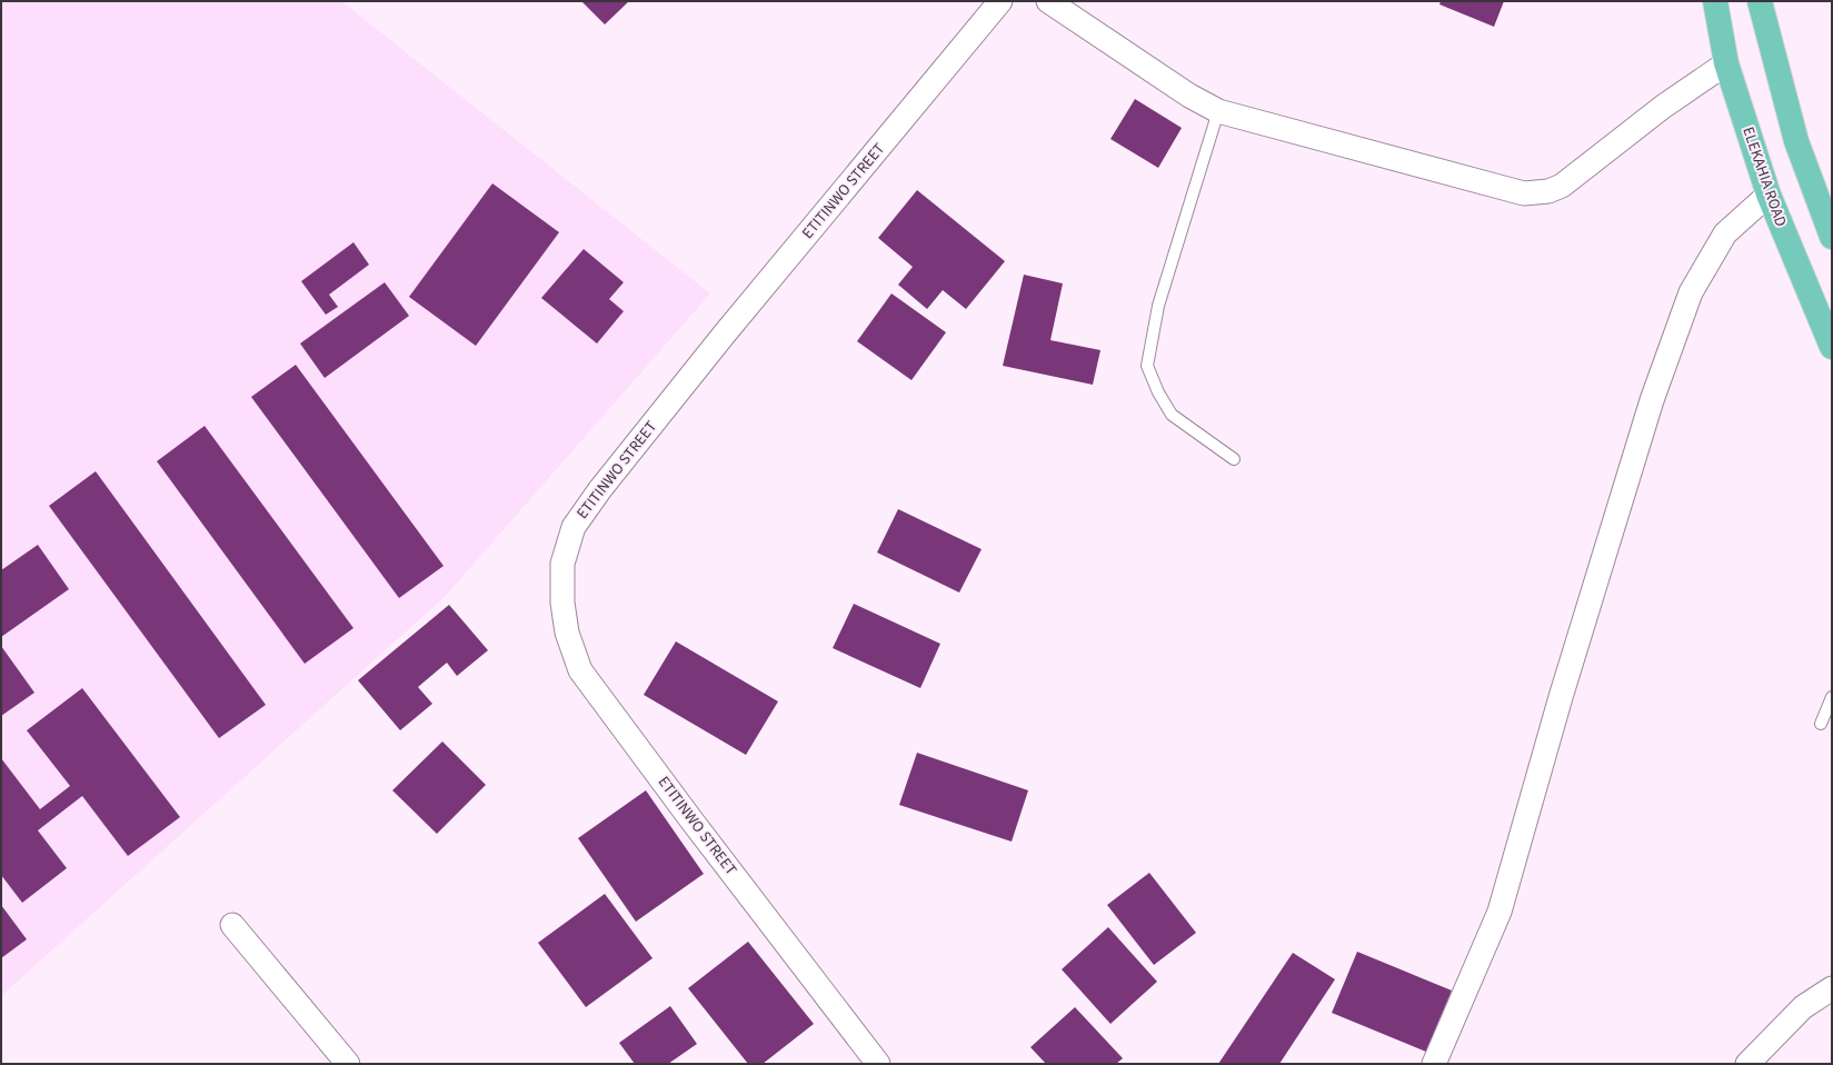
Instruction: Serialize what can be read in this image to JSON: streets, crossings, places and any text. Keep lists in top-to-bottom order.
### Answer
{
  "streets": {
    "main road": ["ELEKAHIA ROAD"],
    "street": ["ETITINWO STREET"]
  }
}
